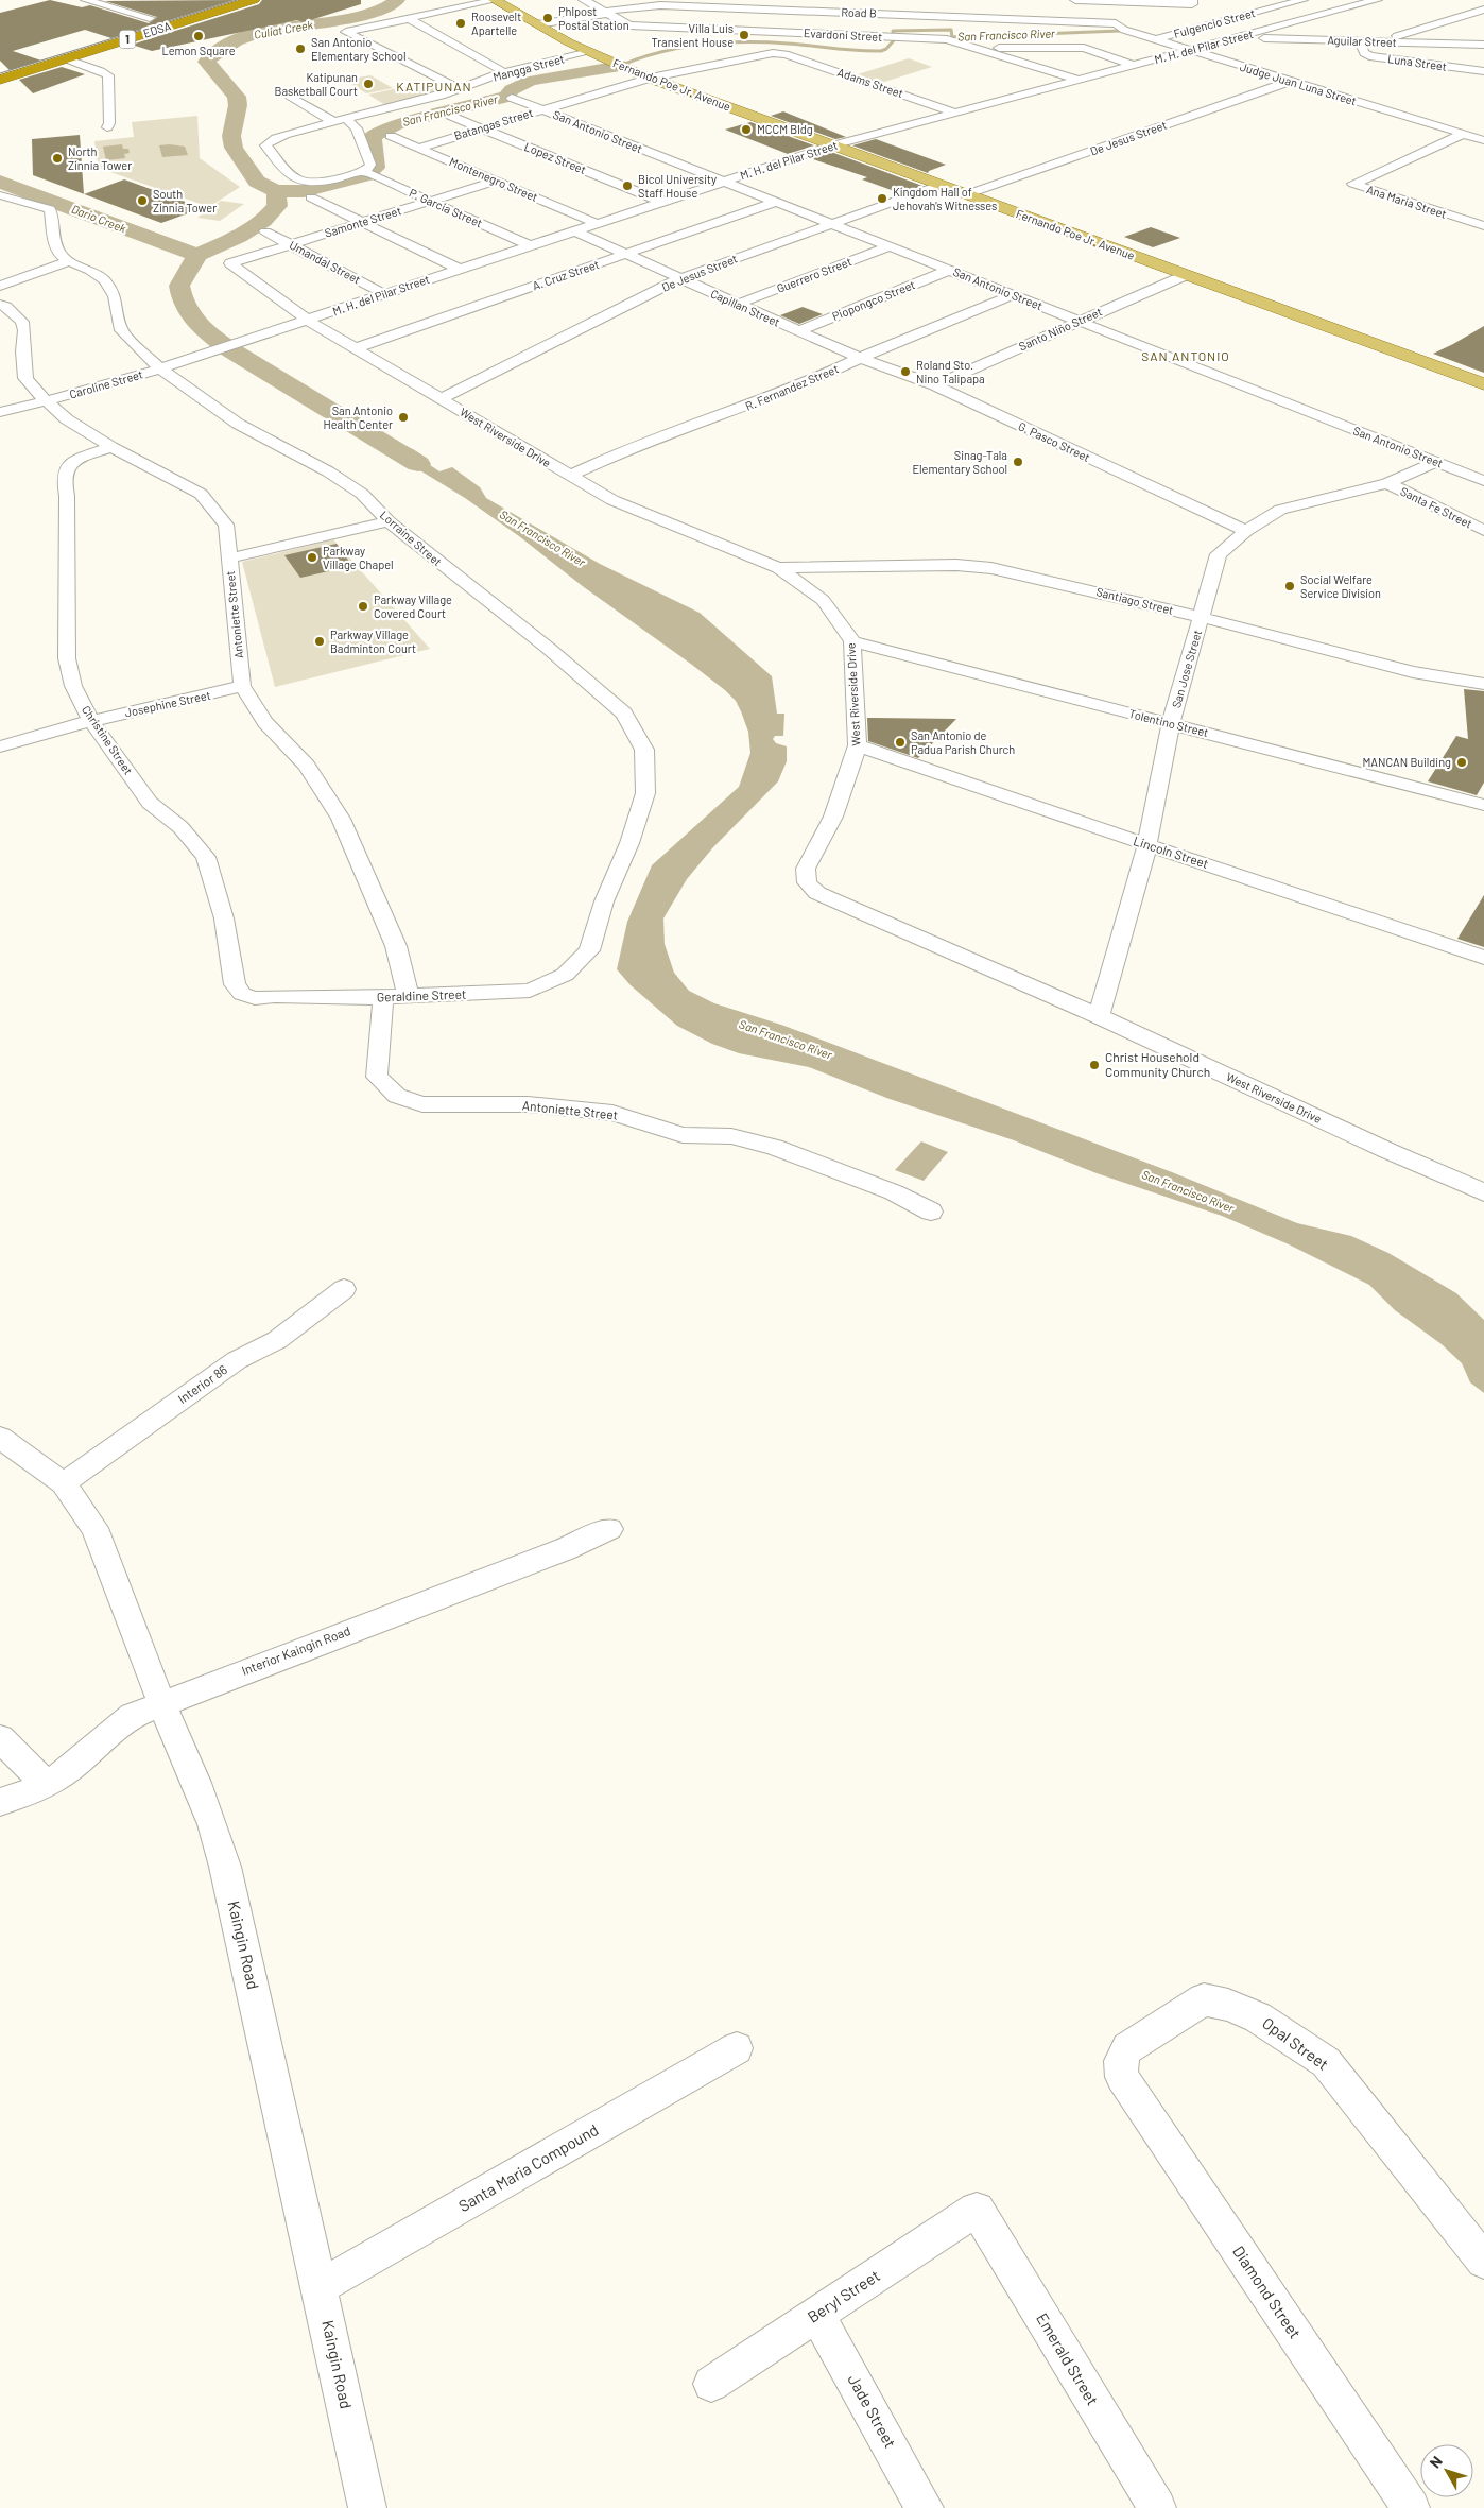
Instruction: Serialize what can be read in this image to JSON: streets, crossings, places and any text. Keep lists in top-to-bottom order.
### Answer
{
  "streets": {
    "highway": ["EDSA", "1"],
    "main road": ["Fernando Poe Jr. Avenue"],
    "street": [
      "Road B",
      "Fulgencio Street",
      "Evardoni Street",
      "Aguilar Street",
      "M. H. del Pilar Street",
      "Luna Street",
      "Mangga Street",
      "Adams Street",
      "Judge Juan Luna Street",
      "Batangas Street",
      "San Antonio Street",
      "De Jesus Street",
      "Lopez Street",
      "Montenegro Street",
      "Ana Maria Street",
      "P. Garcia Street",
      "Samonte Street",
      "Umandal Street",
      "A. Cruz Street",
      "Guerrero Street",
      "Piopongco Street",
      "Capillan Street",
      "Santo Niño Street",
      "Caroline Street",
      "R. Fernandez Street",
      "West Riverside Drive",
      "G. Pasco Street",
      "Santa Fe Street",
      "Lorraine Street",
      "Santiago Street",
      "Antoniette Street",
      "San Jose Street",
      "Josephine Street",
      "Tolentino Street",
      "Christine Street",
      "Lincoln Street",
      "Geraldine Street",
      "Interior 86",
      "Interior Kaingin Road",
      "Kaingin Road",
      "Opal Street",
      "Santa Maria Compound",
      "Diamond Street",
      "Beryl Street",
      "Emerald Street",
      "Jade Street"
    ]
  },
  "crossings": [
    ["Road B", "Evardoni Street"],
    ["Road B", "Judge Juan Luna Street"],
    ["Road B", "Fernando Poe Jr. Avenue"],
    ["Fulgencio Street", "Judge Juan Luna Street"],
    ["Evardoni Street", "M. H. del Pilar Street"],
    ["Aguilar Street", "M. H. del Pilar Street"],
    ["Aguilar Street", "Luna Street"],
    ["M. H. del Pilar Street", "Adams Street"],
    ["M. H. del Pilar Street", "Judge Juan Luna Street"],
    ["M. H. del Pilar Street", "Fernando Poe Jr. Avenue"],
    ["M. H. del Pilar Street", "San Antonio Street"],
    ["M. H. del Pilar Street", "Lopez Street"],
    ["M. H. del Pilar Street", "Montenegro Street"],
    ["M. H. del Pilar Street", "P. Garcia Street"],
    ["M. H. del Pilar Street", "Umandal Street"],
    ["M. H. del Pilar Street", "Capillan Street"],
    ["M. H. del Pilar Street", "Caroline Street"],
    ["M. H. del Pilar Street", "West Riverside Drive"],
    ["Mangga Street", "Fernando Poe Jr. Avenue"],
    ["Mangga Street", "P. Garcia Street"],
    ["Adams Street", "Batangas Street"],
    ["Judge Juan Luna Street", "De Jesus Street"],
    ["Judge Juan Luna Street", "Ana Maria Street"],
    ["Fernando Poe Jr. Avenue", "Batangas Street"],
    ["Fernando Poe Jr. Avenue", "De Jesus Street"],
    ["Fernando Poe Jr. Avenue", "Santo Niño Street"],
    ["Batangas Street", "San Antonio Street"],
    ["Batangas Street", "Lopez Street"],
    ["Batangas Street", "Montenegro Street"],
    ["San Antonio Street", "De Jesus Street"],
    ["San Antonio Street", "A. Cruz Street"],
    ["San Antonio Street", "Guerrero Street"],
    ["San Antonio Street", "Piopongco Street"],
    ["San Antonio Street", "Santo Niño Street"],
    ["San Antonio Street", "R. Fernandez Street"],
    ["San Antonio Street", "San Jose Street"],
    ["De Jesus Street", "Capillan Street"],
    ["De Jesus Street", "West Riverside Drive"],
    ["Montenegro Street", "Samonte Street"],
    ["P. Garcia Street", "Samonte Street"],
    ["Samonte Street", "Umandal Street"],
    ["Samonte Street", "West Riverside Drive"],
    ["A. Cruz Street", "Capillan Street"],
    ["A. Cruz Street", "West Riverside Drive"],
    ["Guerrero Street", "Capillan Street"],
    ["Piopongco Street", "Capillan Street"],
    ["Capillan Street", "R. Fernandez Street"],
    ["Capillan Street", "G. Pasco Street"],
    ["Santo Niño Street", "G. Pasco Street"],
    ["Caroline Street", "Lorraine Street"],
    ["Caroline Street", "Antoniette Street"],
    ["R. Fernandez Street", "West Riverside Drive"],
    ["R. Fernandez Street", "G. Pasco Street"],
    ["West Riverside Drive", "Santiago Street"],
    ["West Riverside Drive", "San Jose Street"],
    ["West Riverside Drive", "Tolentino Street"],
    ["West Riverside Drive", "Lincoln Street"],
    ["G. Pasco Street", "San Jose Street"],
    ["Santa Fe Street", "San Jose Street"],
    ["Lorraine Street", "Geraldine Street"],
    ["Santiago Street", "San Jose Street"],
    ["Antoniette Street", "Josephine Street"],
    ["Antoniette Street", "Christine Street"],
    ["Antoniette Street", "Geraldine Street"],
    ["San Jose Street", "Tolentino Street"],
    ["San Jose Street", "Lincoln Street"],
    ["Josephine Street", "Christine Street"],
    ["Christine Street", "Geraldine Street"],
    ["Interior 86", "Kaingin Road"],
    ["Interior Kaingin Road", "Kaingin Road"],
    ["Kaingin Road", "Santa Maria Compound"],
    ["Opal Street", "Diamond Street"],
    ["Beryl Street", "Emerald Street"],
    ["Beryl Street", "Jade Street"]
  ],
  "districts": ["KATIPUNAN", "SAN ANTONIO"],
  "water": ["Culiat Creek", "San Francisco River", "Dario Creek"],
  "places": [
    "Phlpost Postal Station",
    "Roosevelt Apartelle",
    "Villa Luis Transient House",
    "Lemon Square",
    "San Antonio Elementary School",
    "Katipunan Basketball Court",
    "MCCM Bldg",
    "North Zinnia Tower",
    "Bicol University Staff House",
    "Kingdom Hall of Jehovah's Witnesses",
    "South Zinnia Tower",
    "Roland Sto. Nino Talipapa",
    "San Antonio Health Center",
    "Sinag-Tala Elementary School",
    "Parkway Village Chapel",
    "Social Welfare Service Division",
    "Parkway Village Covered Court",
    "Parkway Village Badminton Court",
    "San Antonio de Padua Parish Church",
    "MANCAN Building",
    "Christ Household Community Church"
  ],
  "north": "top left"
}
